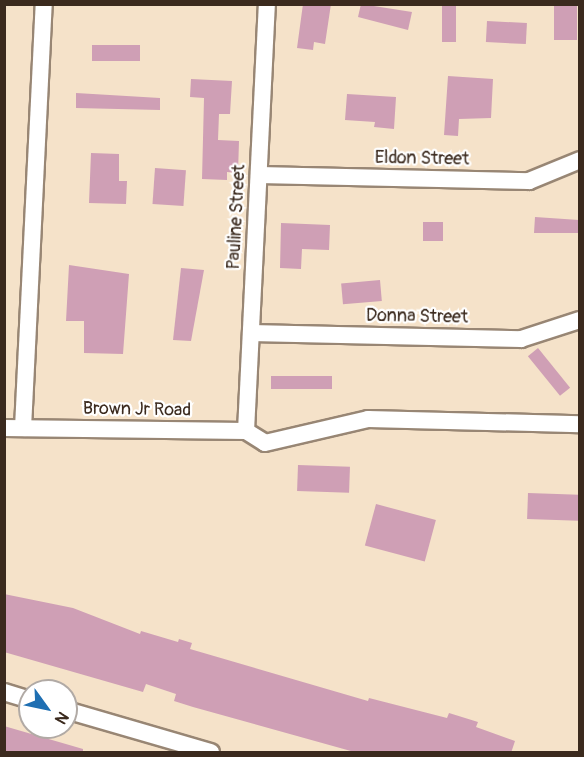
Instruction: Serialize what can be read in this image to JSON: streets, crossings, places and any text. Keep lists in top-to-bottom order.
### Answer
{
  "streets": {
    "street": [
      "Eldon Street",
      "Pauline Street",
      "Donna Street",
      "Brown Jr Road"
    ]
  },
  "crossings": [
    ["Eldon Street", "Pauline Street"],
    ["Pauline Street", "Donna Street"],
    ["Pauline Street", "Brown Jr Road"]
  ],
  "north": "bottom right"
}
